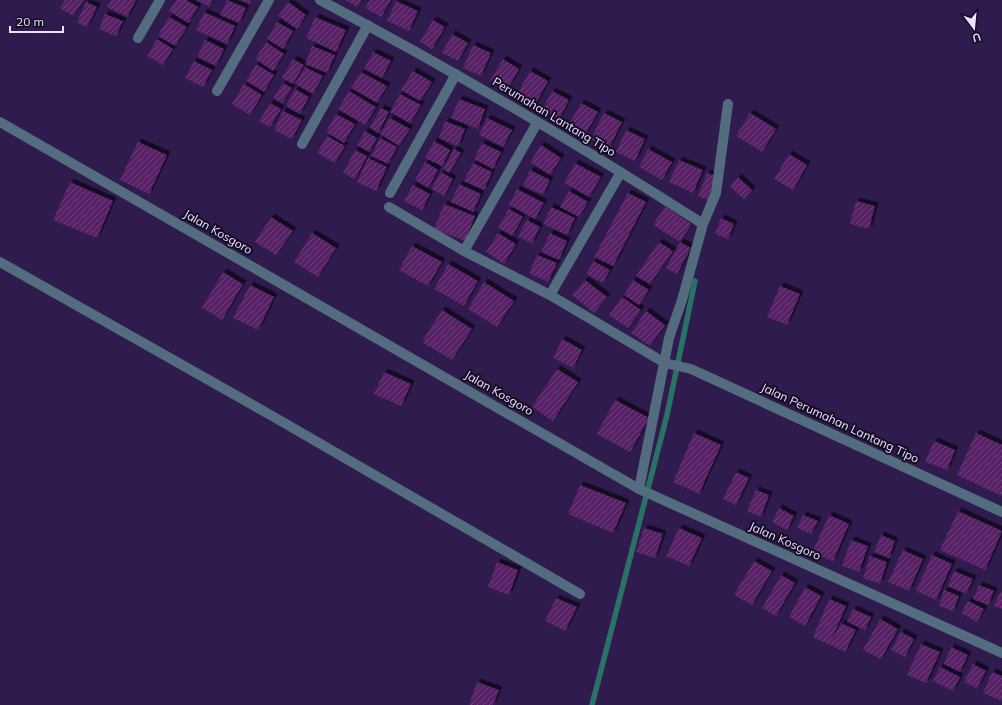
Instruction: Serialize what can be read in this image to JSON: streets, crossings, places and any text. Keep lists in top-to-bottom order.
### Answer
{
  "streets": {
    "street": ["Perumahan Lantang Tipo", "Jalan Kosgoro", "Jalan Perumahan Lantang Tipo"]
  },
  "scale_bar": "20 m",
  "north": "bottom"
}
